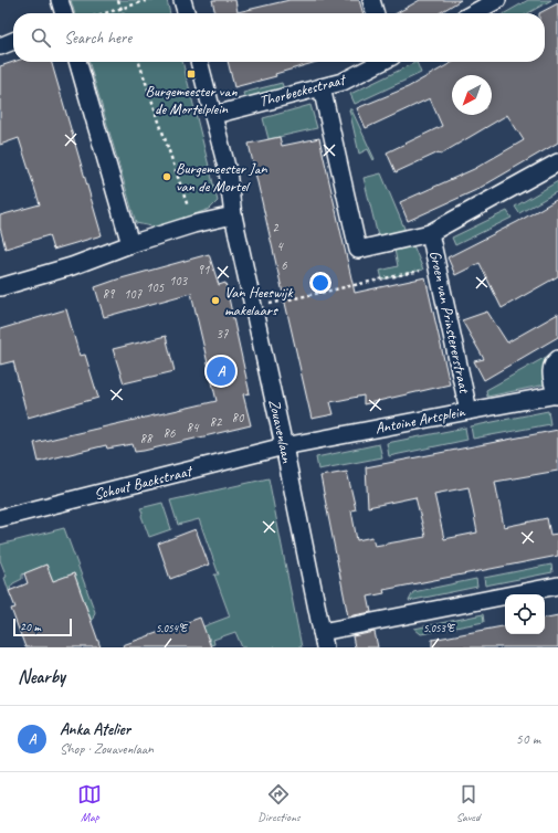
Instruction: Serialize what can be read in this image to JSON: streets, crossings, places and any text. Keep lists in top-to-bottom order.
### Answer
{
  "streets": {
    "street": [
      "Thorbeckestraat",
      "Groen van Prinstererstraat",
      "Antoine Artsplein",
      "Zouavenlaan",
      "Schout Backstraat"
    ]
  },
  "crossings": [
    ["Thorbeckestraat", "Groen van Prinstererstraat"],
    ["Groen van Prinstererstraat", "Antoine Artsplein"],
    ["Antoine Artsplein", "Zouavenlaan"],
    ["Antoine Artsplein", "Schout Backstraat"],
    ["Zouavenlaan", "Schout Backstraat"]
  ],
  "places": {
    "transit": ["Burgemeester van de Mortelplein"],
    "other": ["Burgemeester Jan van de Mortel", "Van Heeswijk makelaars"]
  },
  "house_numbers": [
    "2",
    "4",
    "6",
    "91",
    "103",
    "105",
    "89",
    "107",
    "37",
    "80",
    "82",
    "84",
    "86",
    "88"
  ],
  "scale_bar": "20 m",
  "north": "bottom left",
  "page": {
    "search": "Search here",
    "pins": "A",
    "scale": "20 m",
    "heading": "Nearby",
    "list": [
      {
        "mark": "A",
        "name": "Anka Atelier",
        "note": "Shop · Zouavenlaan",
        "value": "50 m"
      }
    ],
    "nav": ["Map", "Directions", "Saved"]
  },
  "coordinates": ["5.054°E", "5.053°E"]
}
